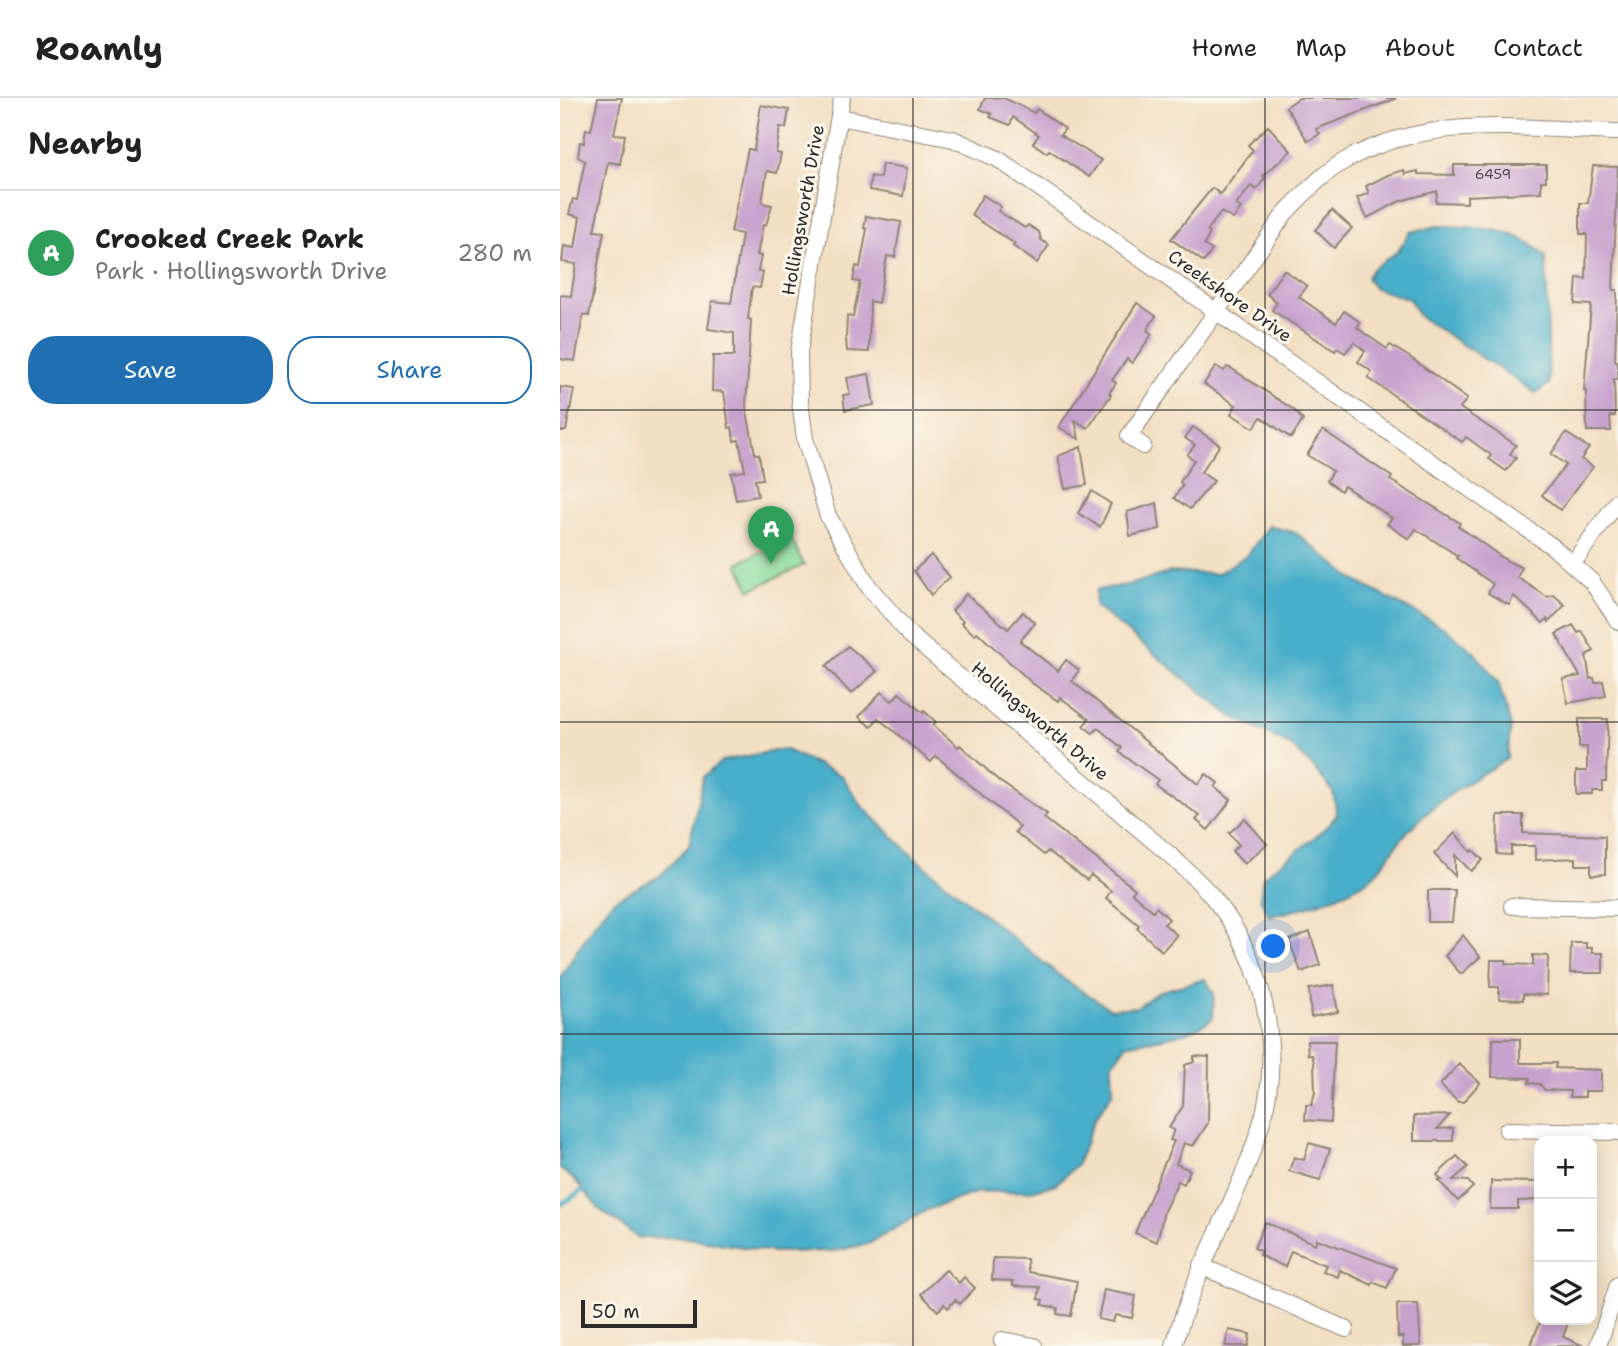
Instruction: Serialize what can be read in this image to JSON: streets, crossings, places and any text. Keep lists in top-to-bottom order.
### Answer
{
  "streets": {
    "street": ["Hollingsworth Drive", "Creekshore Drive"]
  },
  "crossings": [
    ["Hollingsworth Drive", "Creekshore Drive"]
  ],
  "house_numbers": ["6459"],
  "scale_bar": "50 m",
  "page": {
    "header": "Roamly",
    "nav": [
      "Home",
      "Map",
      "About",
      "Contact"
    ],
    "heading": "Nearby",
    "list": [
      {
        "mark": "A",
        "name": "Crooked Creek Park",
        "note": "Park · Hollingsworth Drive",
        "value": "280 m"
      }
    ],
    "buttons": ["Save", "Share"],
    "pins": "A",
    "map_buttons": ["+", "−"],
    "scale": "50 m"
  }
}
